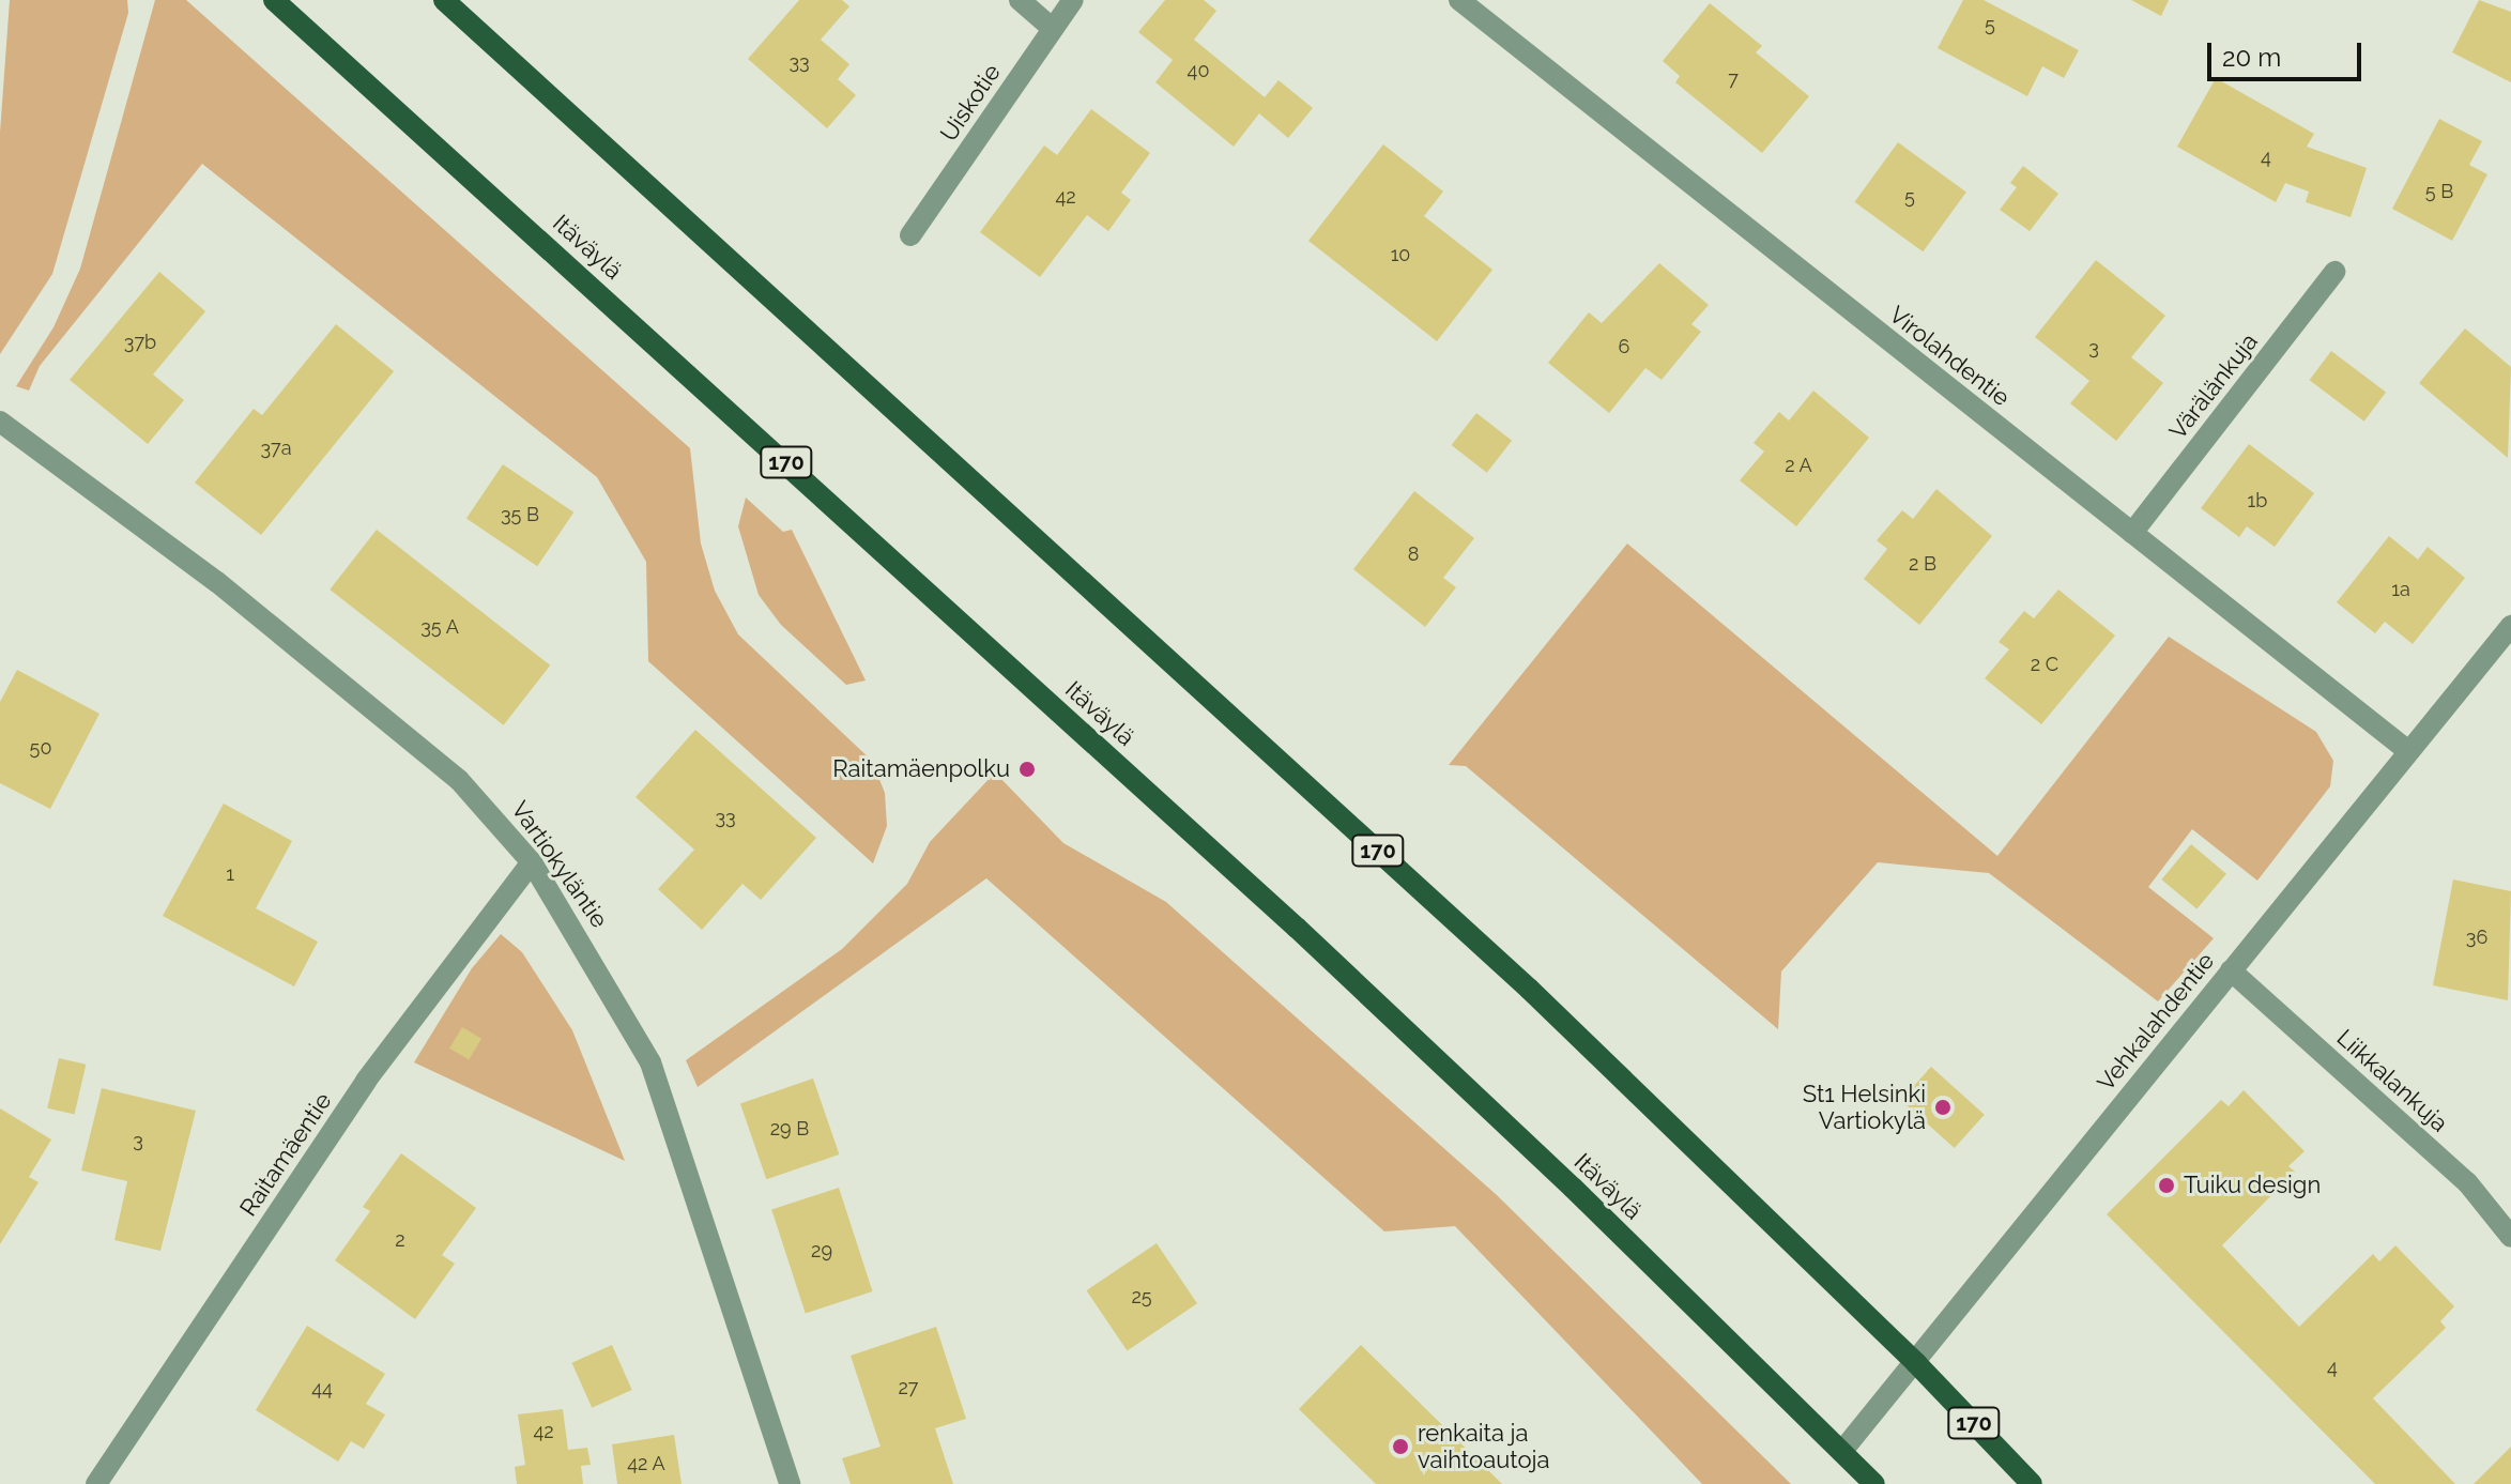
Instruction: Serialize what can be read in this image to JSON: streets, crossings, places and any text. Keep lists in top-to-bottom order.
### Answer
{
  "streets": {
    "main road": ["Itäväylä", "170"],
    "street": [
      "Uiskotie",
      "Virolahdentie",
      "Värälänkuja",
      "Vartiokyläntie",
      "Vehkalahdentie",
      "Liikkalankuja",
      "Raitamäentie"
    ]
  },
  "crossings": [
    ["Itäväylä", "Vehkalahdentie"],
    ["Virolahdentie", "Värälänkuja"],
    ["Virolahdentie", "Vehkalahdentie"],
    ["170", "Vehkalahdentie"],
    ["Vartiokyläntie", "Raitamäentie"],
    ["Vehkalahdentie", "Liikkalankuja"]
  ],
  "places": [
    "Raitamäenpolku",
    "St1 Helsinki Vartiokylä",
    "Tuiku design",
    "renkaita ja vaihtoautoja"
  ],
  "house_numbers": [
    "5",
    "33",
    "40",
    "7",
    "4",
    "5 B",
    "42",
    "5",
    "10",
    "37b",
    "6",
    "3",
    "37a",
    "2 A",
    "1b",
    "35 B",
    "8",
    "2 B",
    "1a",
    "35 A",
    "2 C",
    "50",
    "33",
    "1",
    "36",
    "29 B",
    "3",
    "2",
    "29",
    "25",
    "4",
    "27",
    "44",
    "42",
    "42 A"
  ],
  "scale_bar": "20 m"
}
